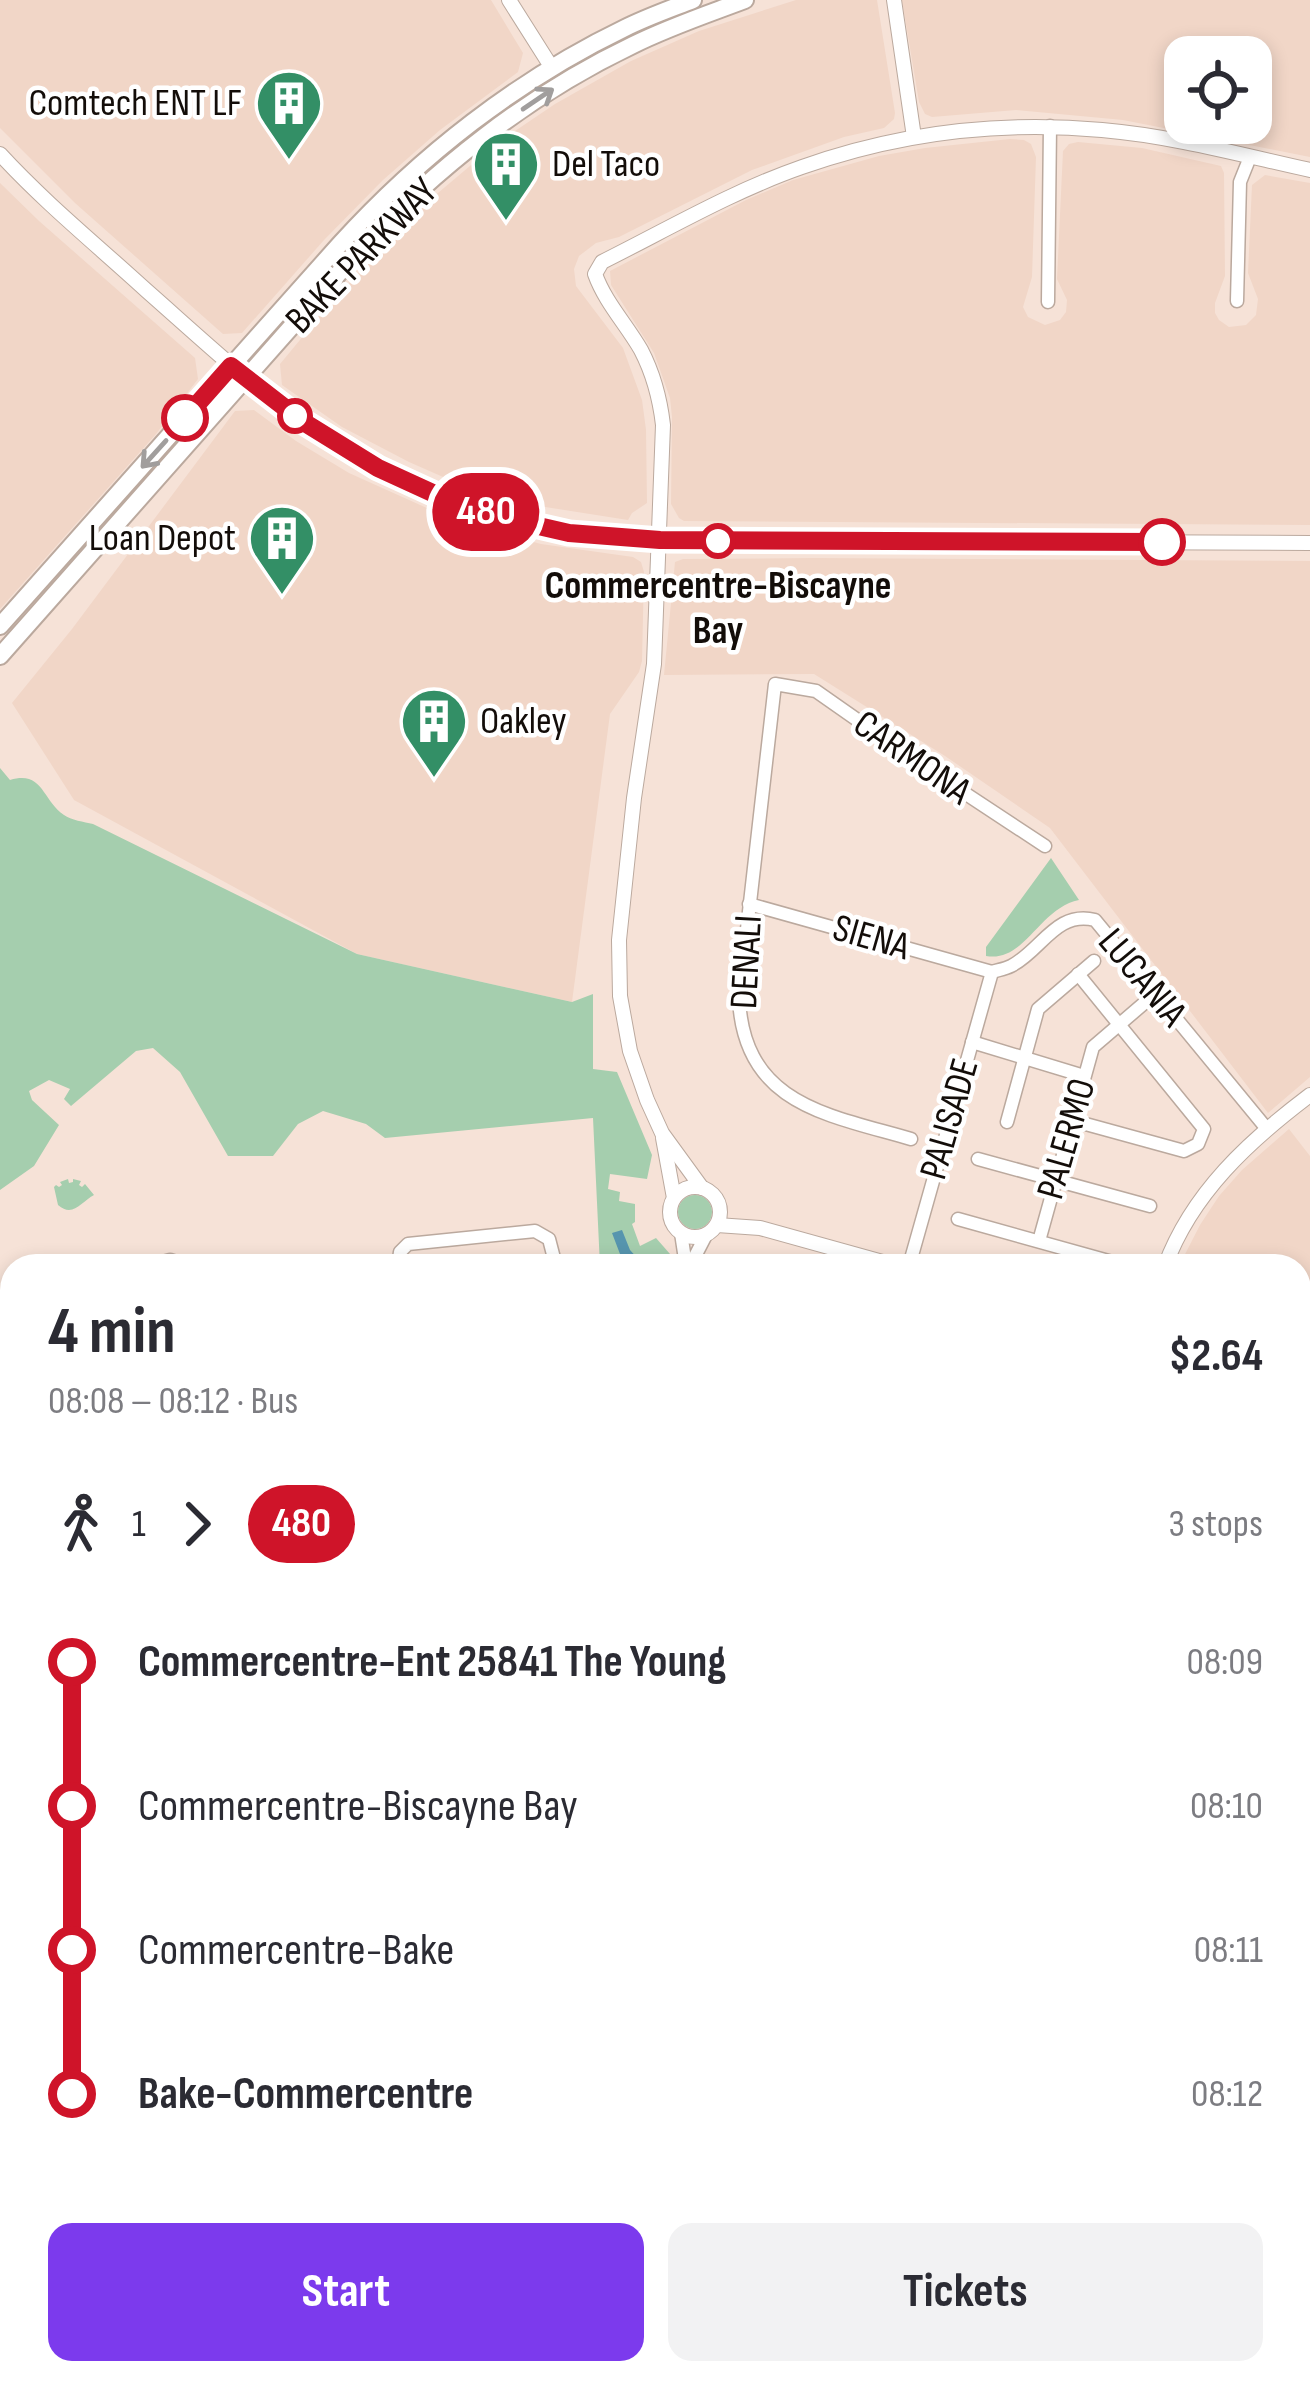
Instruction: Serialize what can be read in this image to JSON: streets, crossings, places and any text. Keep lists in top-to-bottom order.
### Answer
{
  "streets": {
    "main road": ["BAKE PARKWAY"],
    "street": [
      "CARMONA",
      "SIENA",
      "DENALI",
      "LUCANIA",
      "PALISADE",
      "PALERMO"
    ]
  },
  "crossings": [
    ["CARMONA", "DENALI"],
    ["SIENA", "DENALI"],
    ["SIENA", "LUCANIA"],
    ["SIENA", "PALISADE"],
    ["LUCANIA", "PALISADE"],
    ["LUCANIA", "PALERMO"]
  ],
  "places": {
    "building": [
      "Comtech ENT LF",
      "Del Taco",
      "Loan Depot",
      "Oakley"
    ],
    "other": ["Commercentre-Biscayne Bay"]
  },
  "lines": ["bus line 480"],
  "page": {
    "on_map": "480",
    "heading": ["4 min", "08:08 – 08:12 · Bus", "$2.64"],
    "legs": ["1", "480", "3 stops"],
    "list": [
      {
        "name": "Commercentre-Ent 25841 The Young",
        "value": "08:09"
      },
      {
        "name": "Commercentre-Biscayne Bay",
        "value": "08:10"
      },
      {
        "name": "Commercentre-Bake",
        "value": "08:11"
      },
      {
        "name": "Bake-Commercentre",
        "value": "08:12"
      }
    ],
    "buttons": ["Start", "Tickets"]
  }
}
